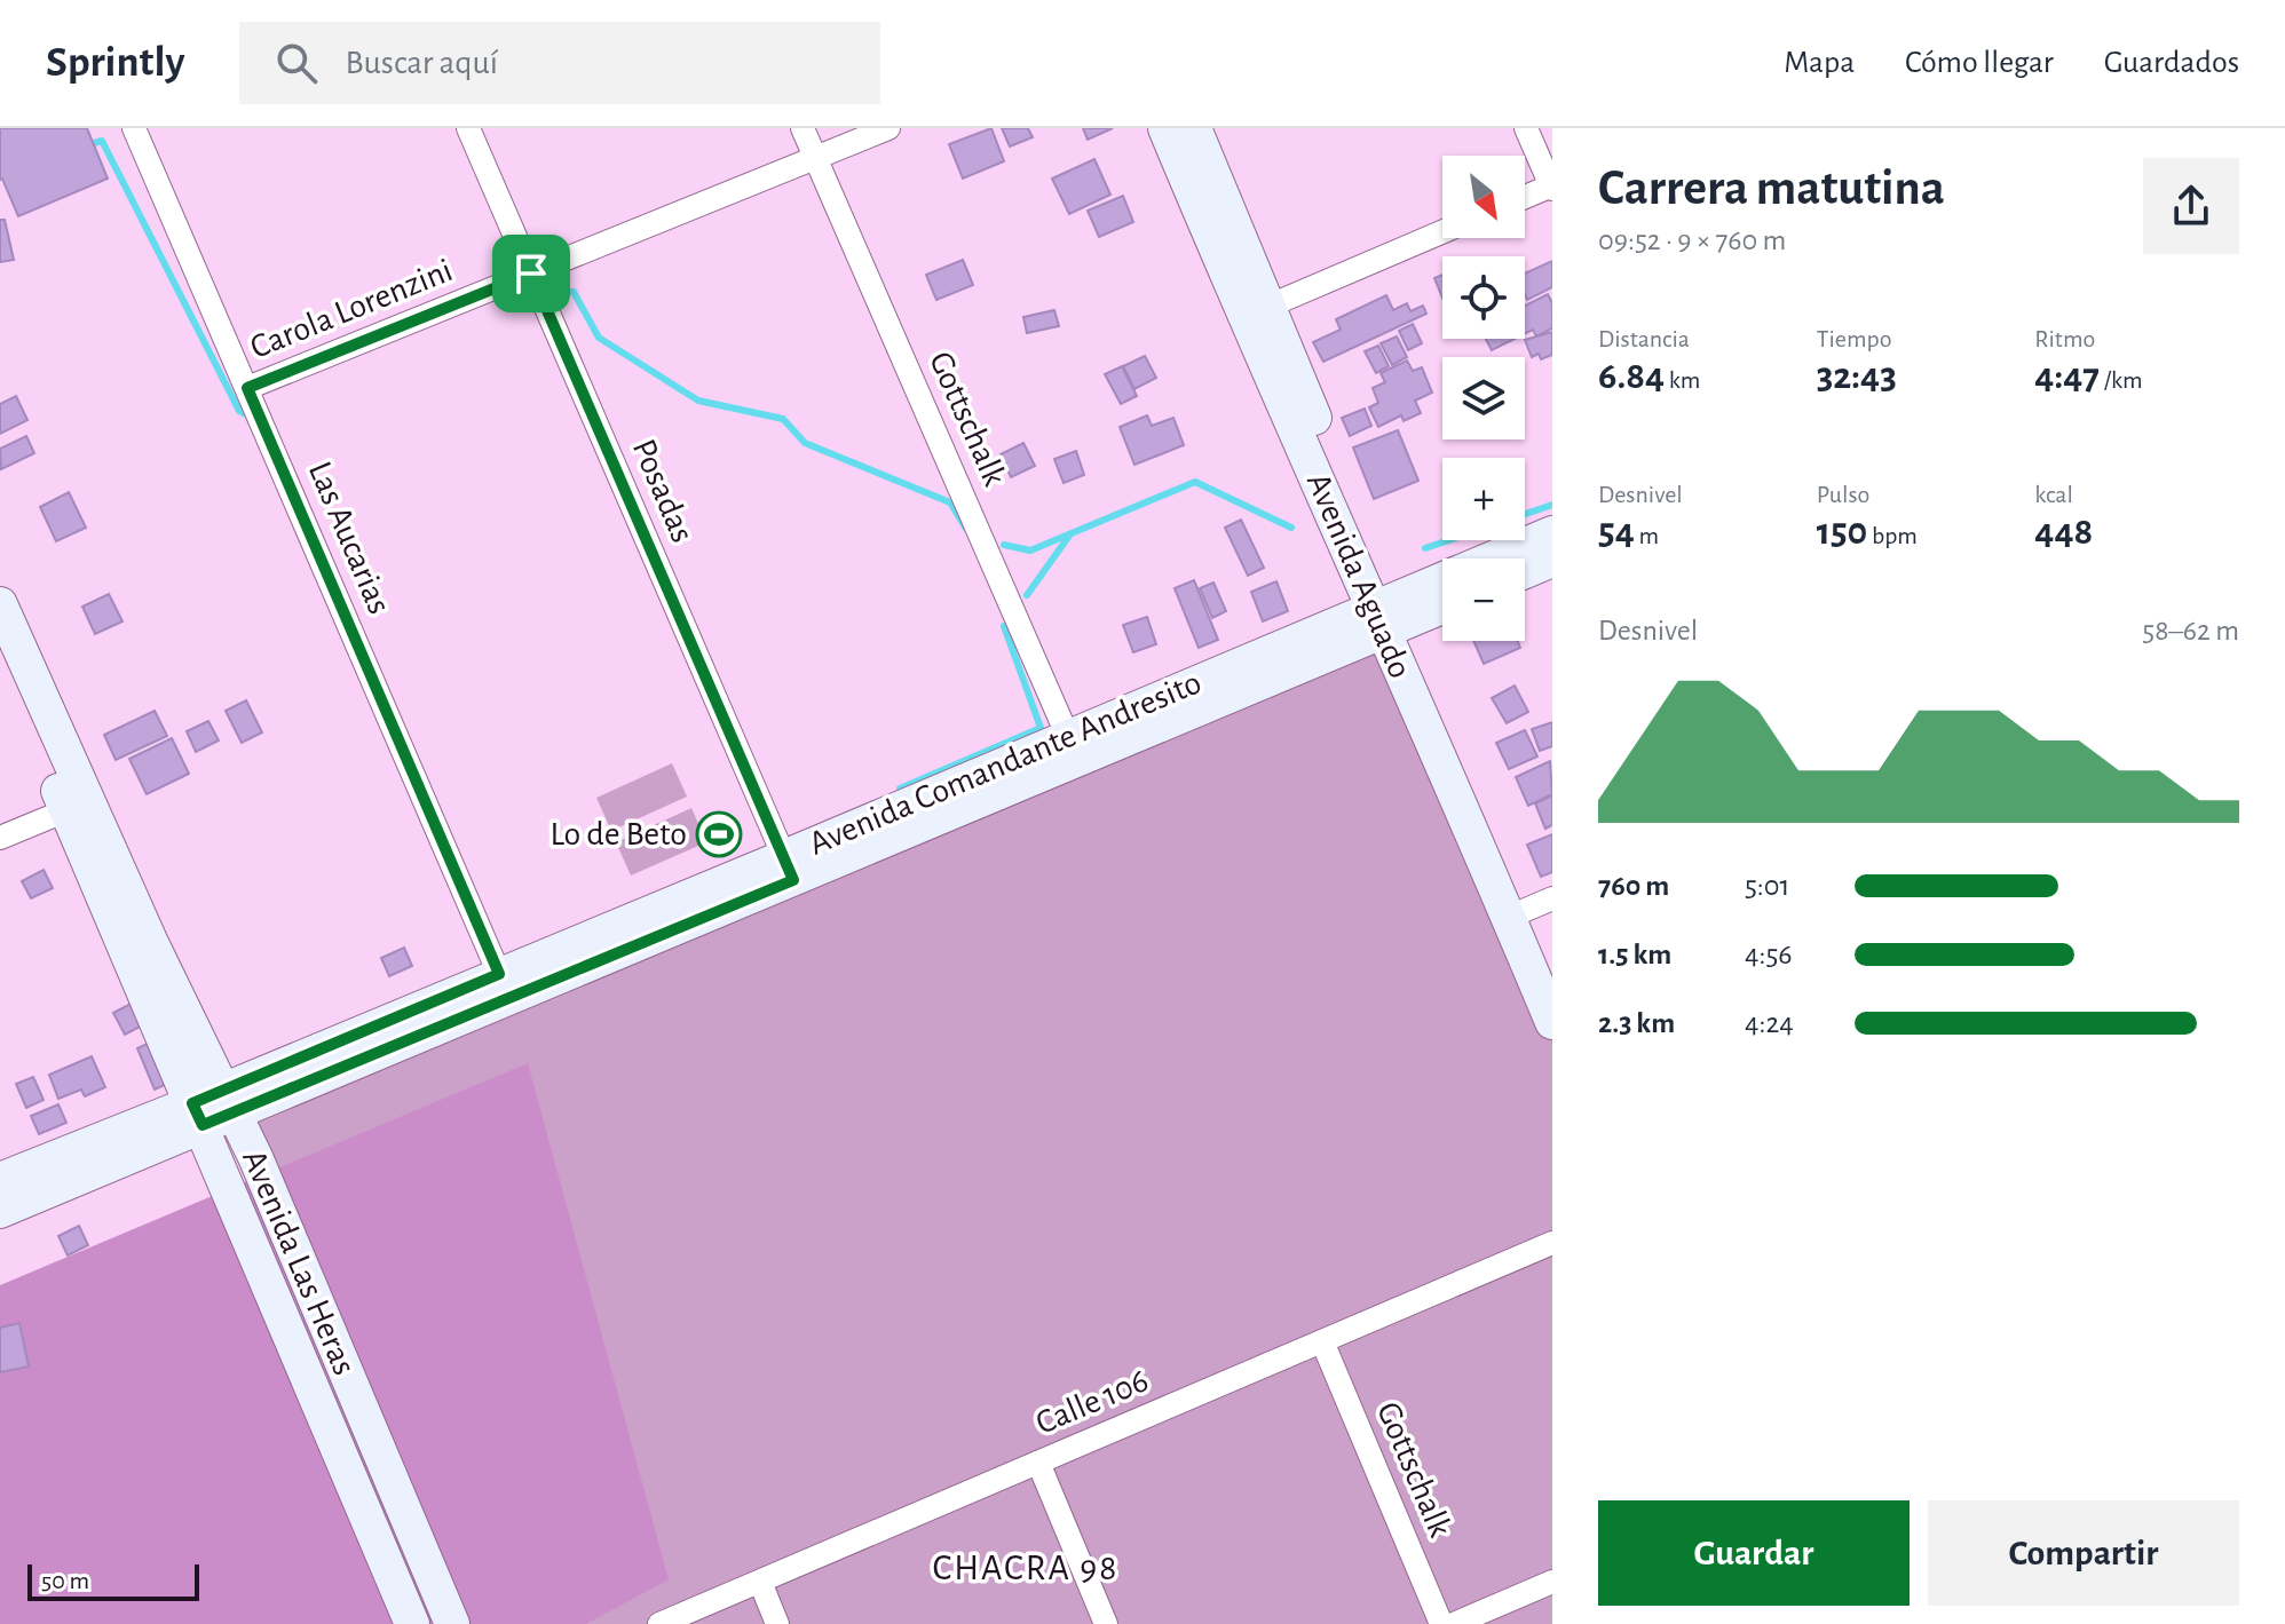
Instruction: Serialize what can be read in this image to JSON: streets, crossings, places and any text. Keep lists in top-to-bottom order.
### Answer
{
  "streets": {
    "main road": ["Avenida Aguado", "Avenida Comandante Andresito", "Avenida Las Heras"],
    "street": [
      "Carola Lorenzini",
      "Gottschalk",
      "Posadas",
      "Las Aucarias",
      "Calle 106"
    ]
  },
  "crossings": [
    ["Carola Lorenzini", "Gottschalk"],
    ["Carola Lorenzini", "Posadas"],
    ["Carola Lorenzini", "Las Aucarias"],
    ["Gottschalk", "Avenida Comandante Andresito"],
    ["Gottschalk", "Calle 106"],
    ["Posadas", "Avenida Comandante Andresito"],
    ["Las Aucarias", "Avenida Comandante Andresito"],
    ["Avenida Aguado", "Avenida Comandante Andresito"],
    ["Avenida Comandante Andresito", "Avenida Las Heras"]
  ],
  "districts": ["CHACRA 98"],
  "places": {
    "sports": ["Lo de Beto"]
  },
  "scale_bar": "50 m",
  "north": "bottom right",
  "page": {
    "header": "Sprintly",
    "search": "Buscar aquí",
    "nav": ["Mapa", "Cómo llegar", "Guardados"],
    "heading": ["Carrera matutina", "09:52 · 9 × 760 m"],
    "map_buttons": ["+", "−"],
    "stats": [
      ["Distancia", "6.84 km"],
      ["Tiempo", "32:43"],
      ["Ritmo", "4:47 /km"],
      ["Desnivel", "54 m"],
      ["Pulso", "150 bpm"],
      ["kcal", "448"]
    ],
    "chart": ["Desnivel", "58–62 m"],
    "list": [
      {
        "name": "760 m",
        "note": "5:01"
      },
      {
        "name": "1.5 km",
        "note": "4:56"
      },
      {
        "name": "2.3 km",
        "note": "4:24"
      }
    ],
    "buttons": ["Guardar", "Compartir"],
    "scale": "50 m"
  }
}
